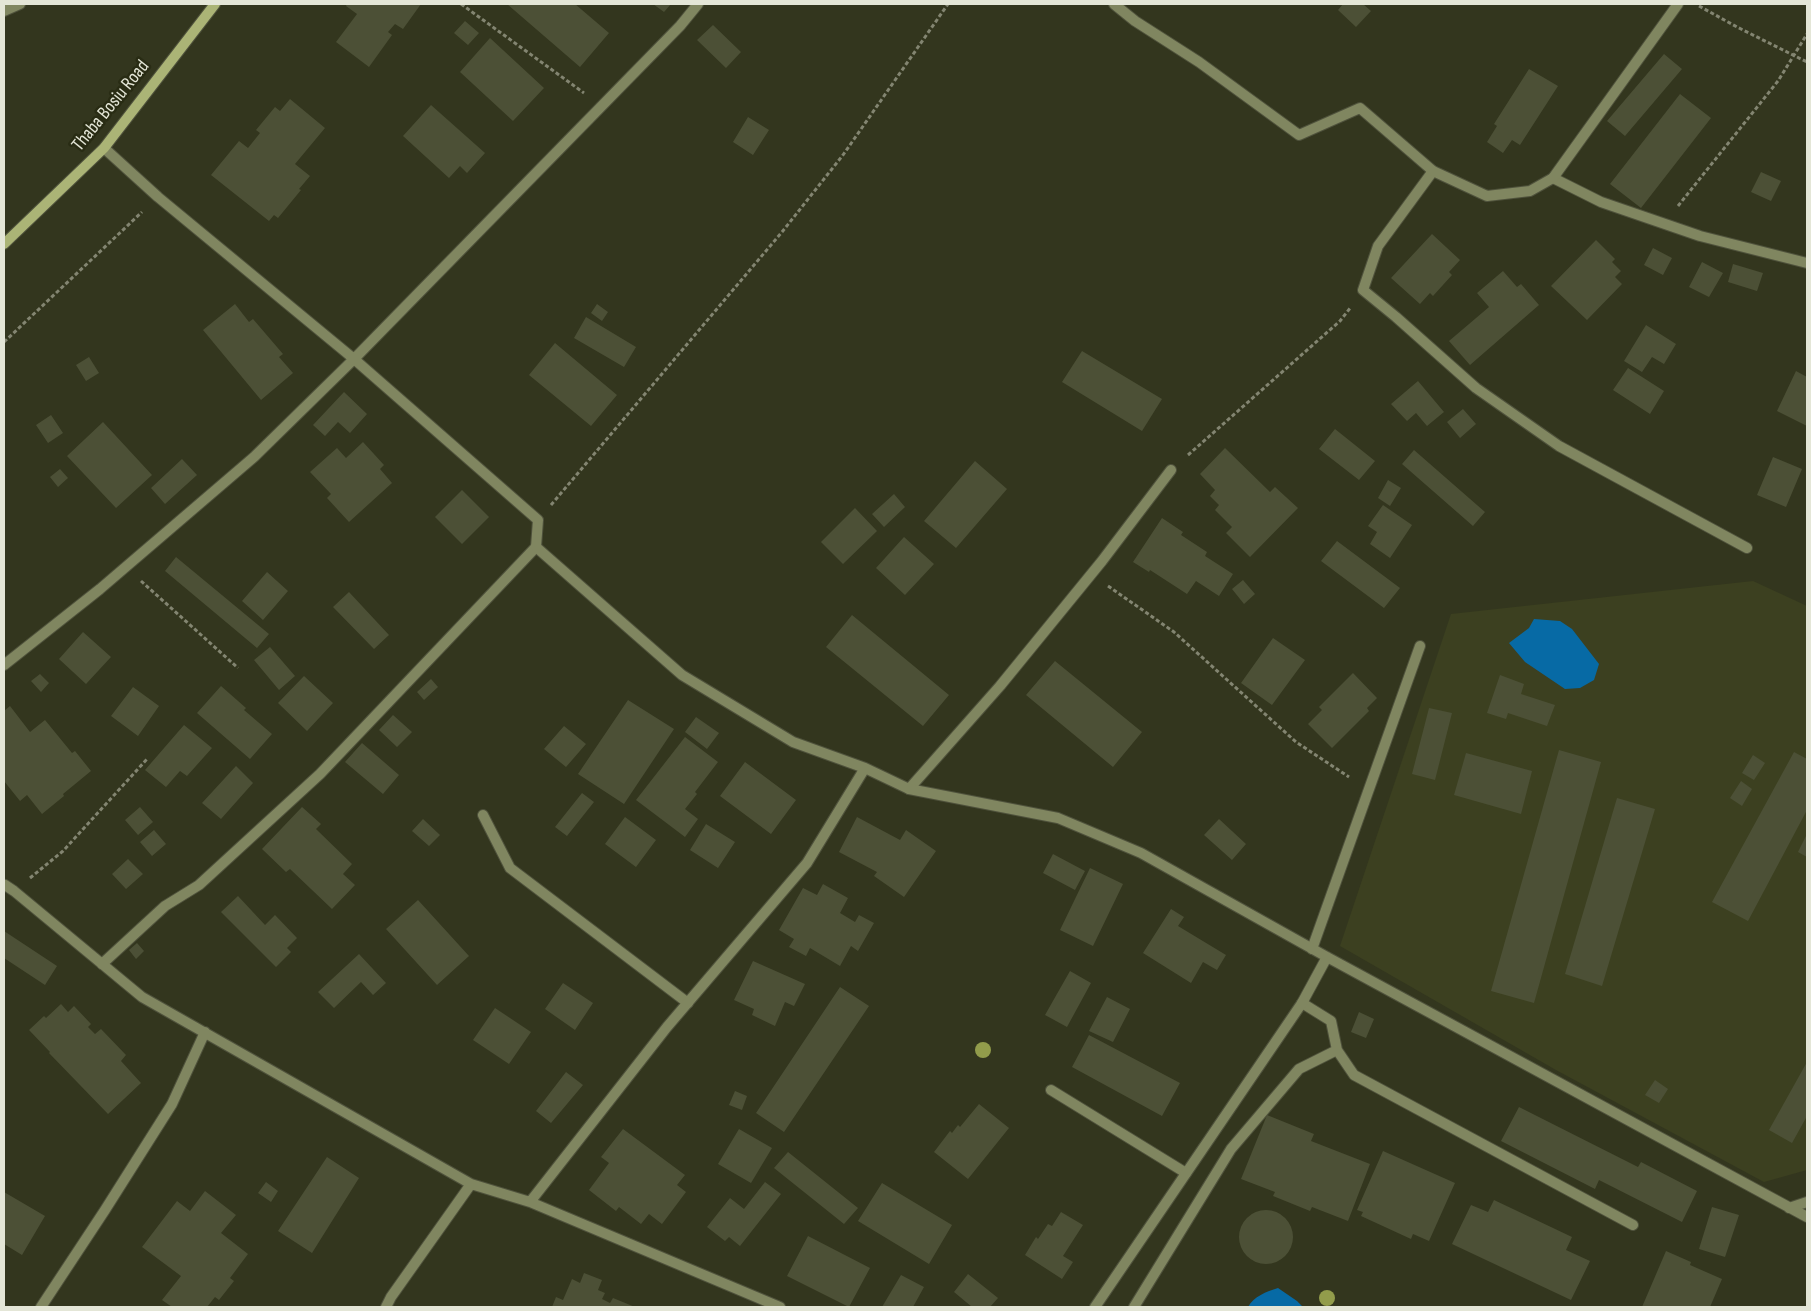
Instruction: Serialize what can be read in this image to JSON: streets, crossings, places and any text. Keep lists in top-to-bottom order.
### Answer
{
  "streets": {
    "street": ["Thaba Bosiu Road"]
  }
}
